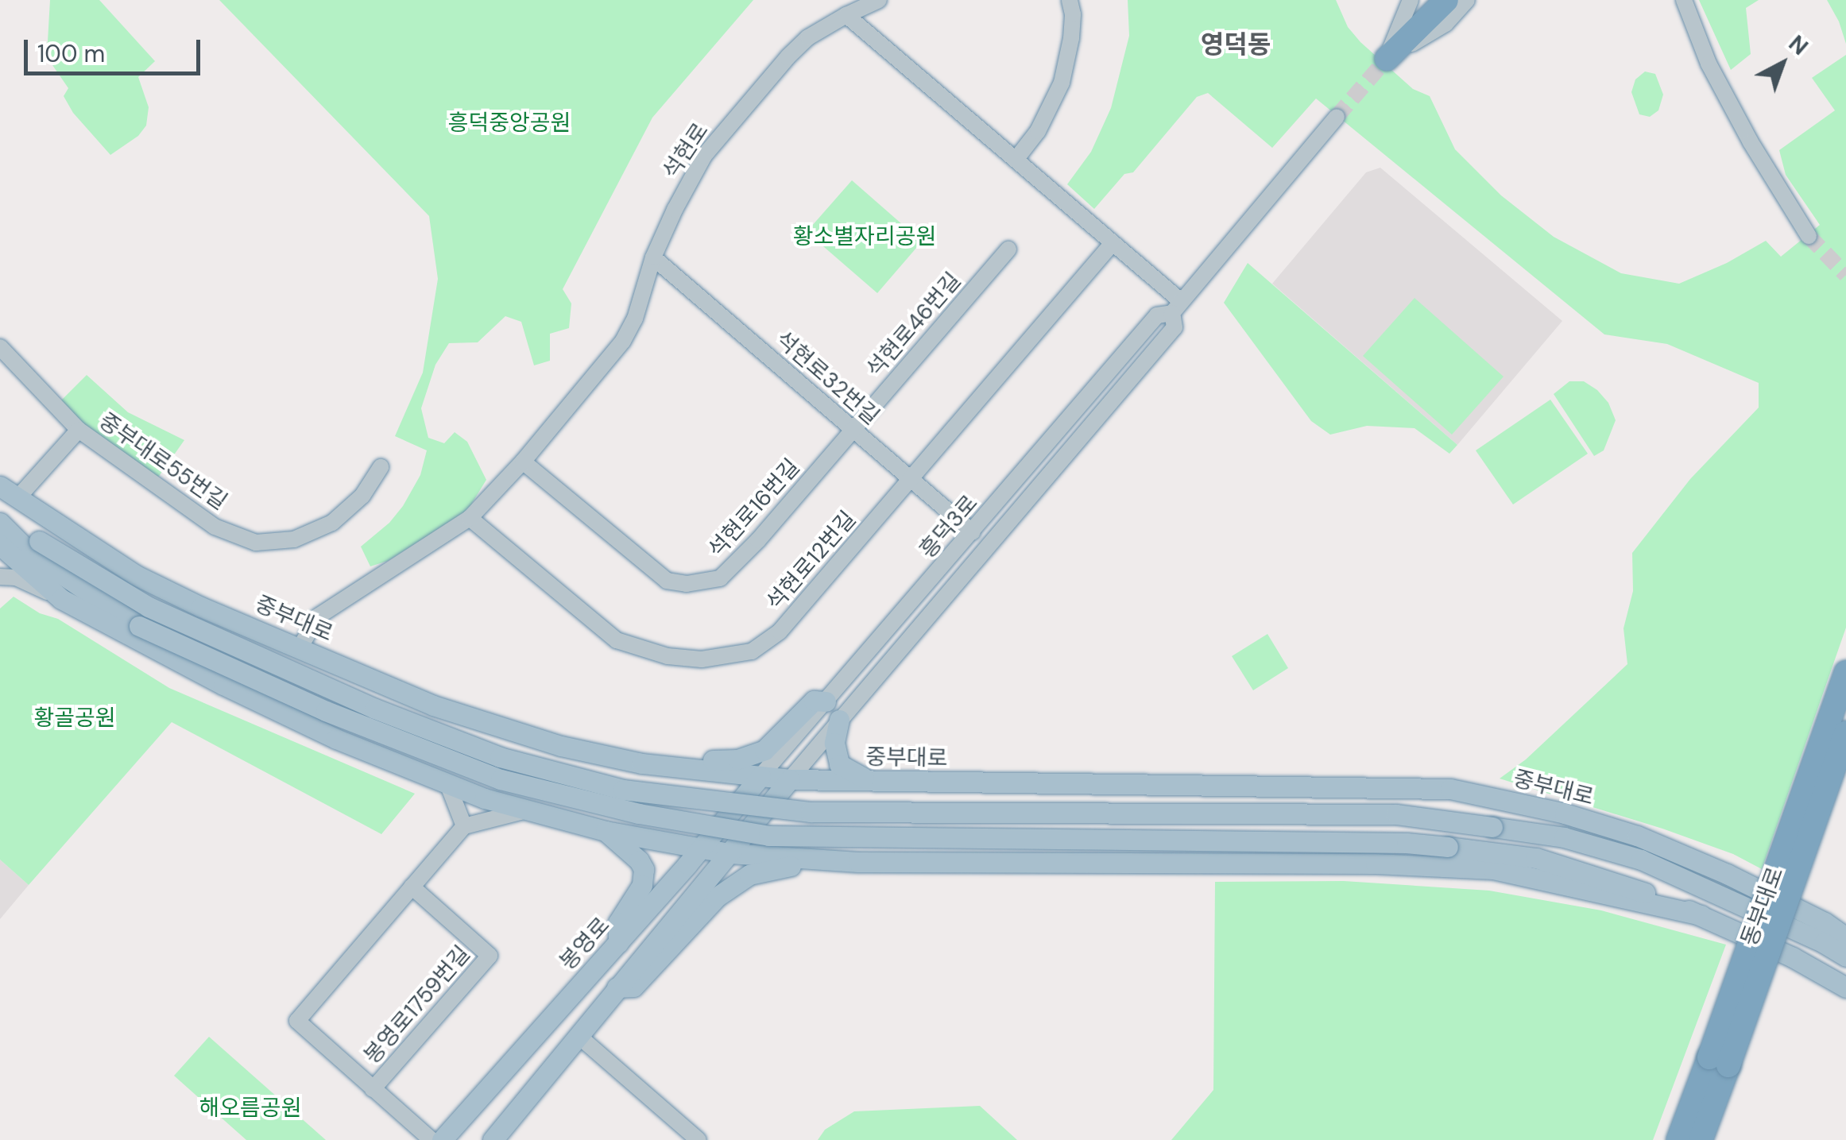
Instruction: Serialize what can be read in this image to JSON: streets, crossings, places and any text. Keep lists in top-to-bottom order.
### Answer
{
  "streets": {
    "highway": ["동부대로"],
    "main road": ["중부대로", "봉영로"],
    "street": [
      "석현로",
      "석현로46번길",
      "석현로32번길",
      "중부대로55번길",
      "석현로16번길",
      "흥덕3로",
      "석현로12번길",
      "봉영로1759번길"
    ]
  },
  "crossings": [
    ["석현로", "석현로32번길"],
    ["석현로", "석현로16번길"],
    ["석현로", "석현로12번길"],
    ["석현로", "중부대로"],
    ["석현로46번길", "석현로32번길"],
    ["석현로46번길", "석현로16번길"],
    ["석현로32번길", "석현로16번길"],
    ["석현로32번길", "흥덕3로"],
    ["석현로32번길", "석현로12번길"],
    ["중부대로55번길", "중부대로"],
    ["흥덕3로", "중부대로"],
    ["흥덕3로", "봉영로"],
    ["중부대로", "봉영로"]
  ],
  "districts": ["영덕동"],
  "parks": [
    "흥덕중앙공원",
    "황소별자리공원",
    "황골공원",
    "해오름공원"
  ],
  "scale_bar": "100 m",
  "north": "top right"
}
